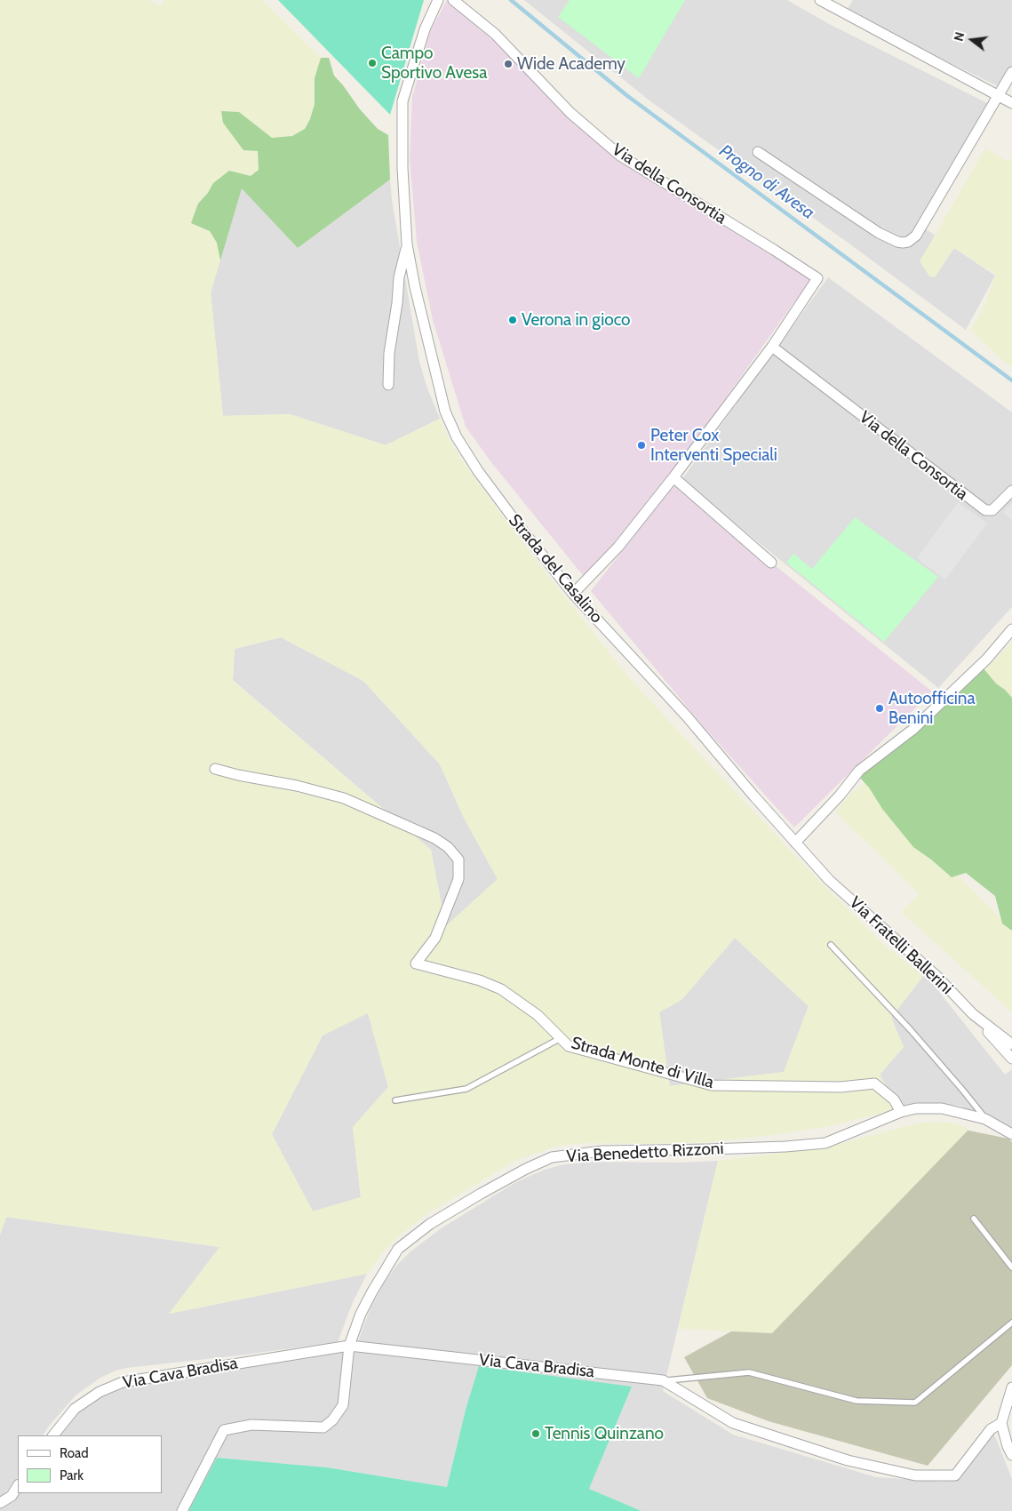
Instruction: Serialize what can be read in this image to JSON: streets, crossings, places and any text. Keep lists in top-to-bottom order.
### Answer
{
  "streets": {
    "street": [
      "Via della Consortia",
      "Strada del Casalino",
      "Via Fratelli Ballerini",
      "Strada Monte di Villa",
      "Via Benedetto Rizzoni",
      "Via Cava Bradisa"
    ]
  },
  "crossings": [
    ["Via della Consortia", "Strada del Casalino"],
    ["Strada del Casalino", "Via Fratelli Ballerini"],
    ["Strada Monte di Villa", "Via Benedetto Rizzoni"],
    ["Via Benedetto Rizzoni", "Via Cava Bradisa"]
  ],
  "water": ["Progno di Avesa"],
  "places": [
    "Campo Sportivo Avesa",
    "Wide Academy",
    "Verona in gioco",
    "Peter Cox Interventi Speciali",
    "Autoofficina Benini",
    "Tennis Quinzano"
  ],
  "legend": ["Road", "Park"],
  "north": "left"
}
